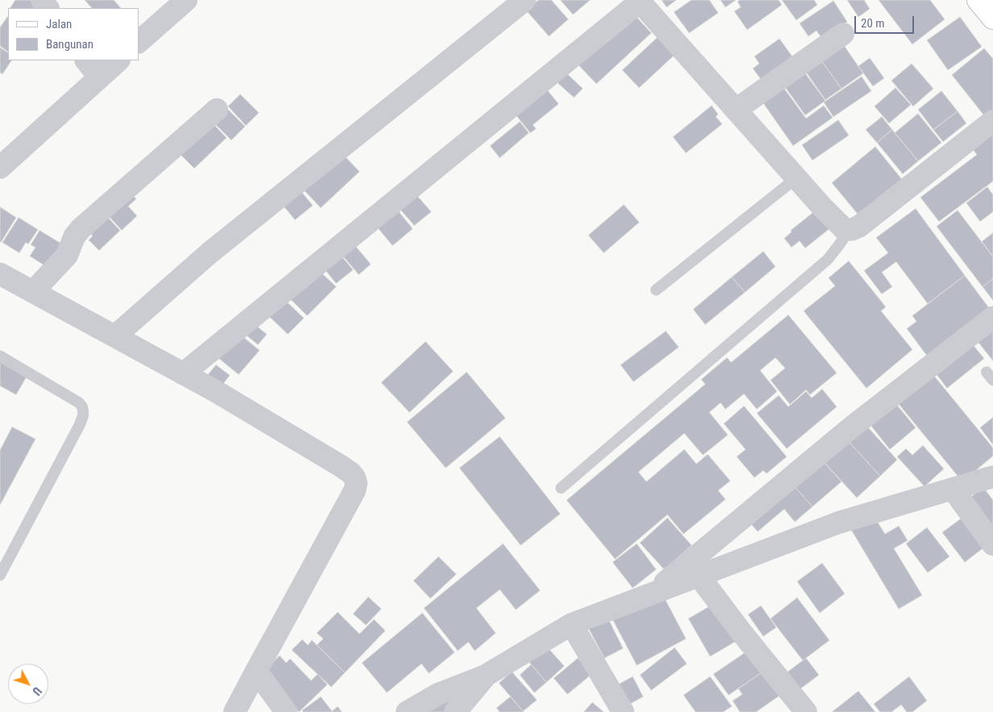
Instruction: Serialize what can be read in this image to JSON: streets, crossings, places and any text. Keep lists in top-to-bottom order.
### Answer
{
  "legend": ["Jalan", "Bangunan"],
  "scale_bar": "20 m",
  "north": "bottom right"
}
